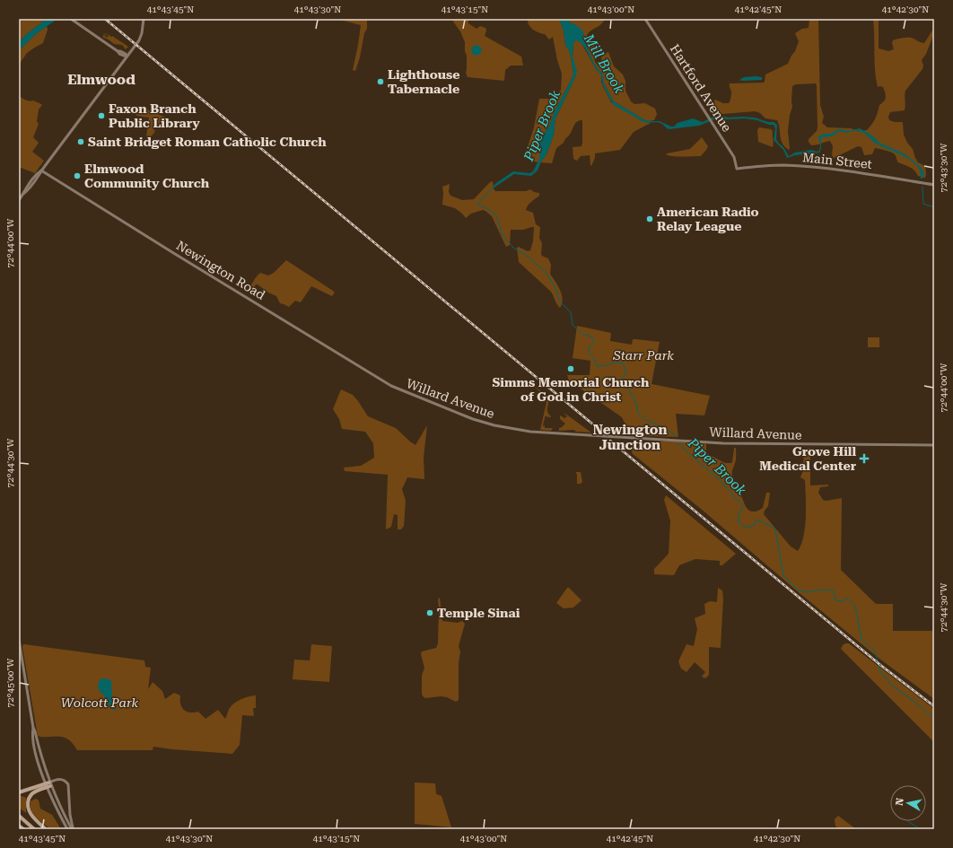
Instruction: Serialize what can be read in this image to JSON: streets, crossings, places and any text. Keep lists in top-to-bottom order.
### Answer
{
  "streets": {
    "main road": [
      "Hartford Avenue",
      "Main Street",
      "Newington Road",
      "Willard Avenue"
    ]
  },
  "crossings": [
    ["Hartford Avenue", "Main Street"],
    ["Newington Road", "Willard Avenue"]
  ],
  "districts": ["Elmwood", "Newington Junction"],
  "water": ["Mill Brook", "Piper Brook"],
  "parks": ["Starr Park", "Wolcott Park"],
  "places": {
    "other": [
      "Lighthouse Tabernacle",
      "Faxon Branch Public Library",
      "Saint Bridget Roman Catholic Church",
      "Elmwood Community Church",
      "American Radio Relay League",
      "Simms Memorial Church of God in Christ",
      "Temple Sinai"
    ],
    "health": ["Grove Hill Medical Center"]
  },
  "north": "left",
  "coordinates": [
    "41°43'45\"N",
    "41°43'30\"N",
    "41°43'15\"N",
    "41°43'00\"N",
    "41°42'45\"N",
    "41°42'30\"N",
    "72°43'30\"W",
    "72°44'00\"W",
    "72°44'30\"W",
    "72°45'00\"W"
  ]
}
